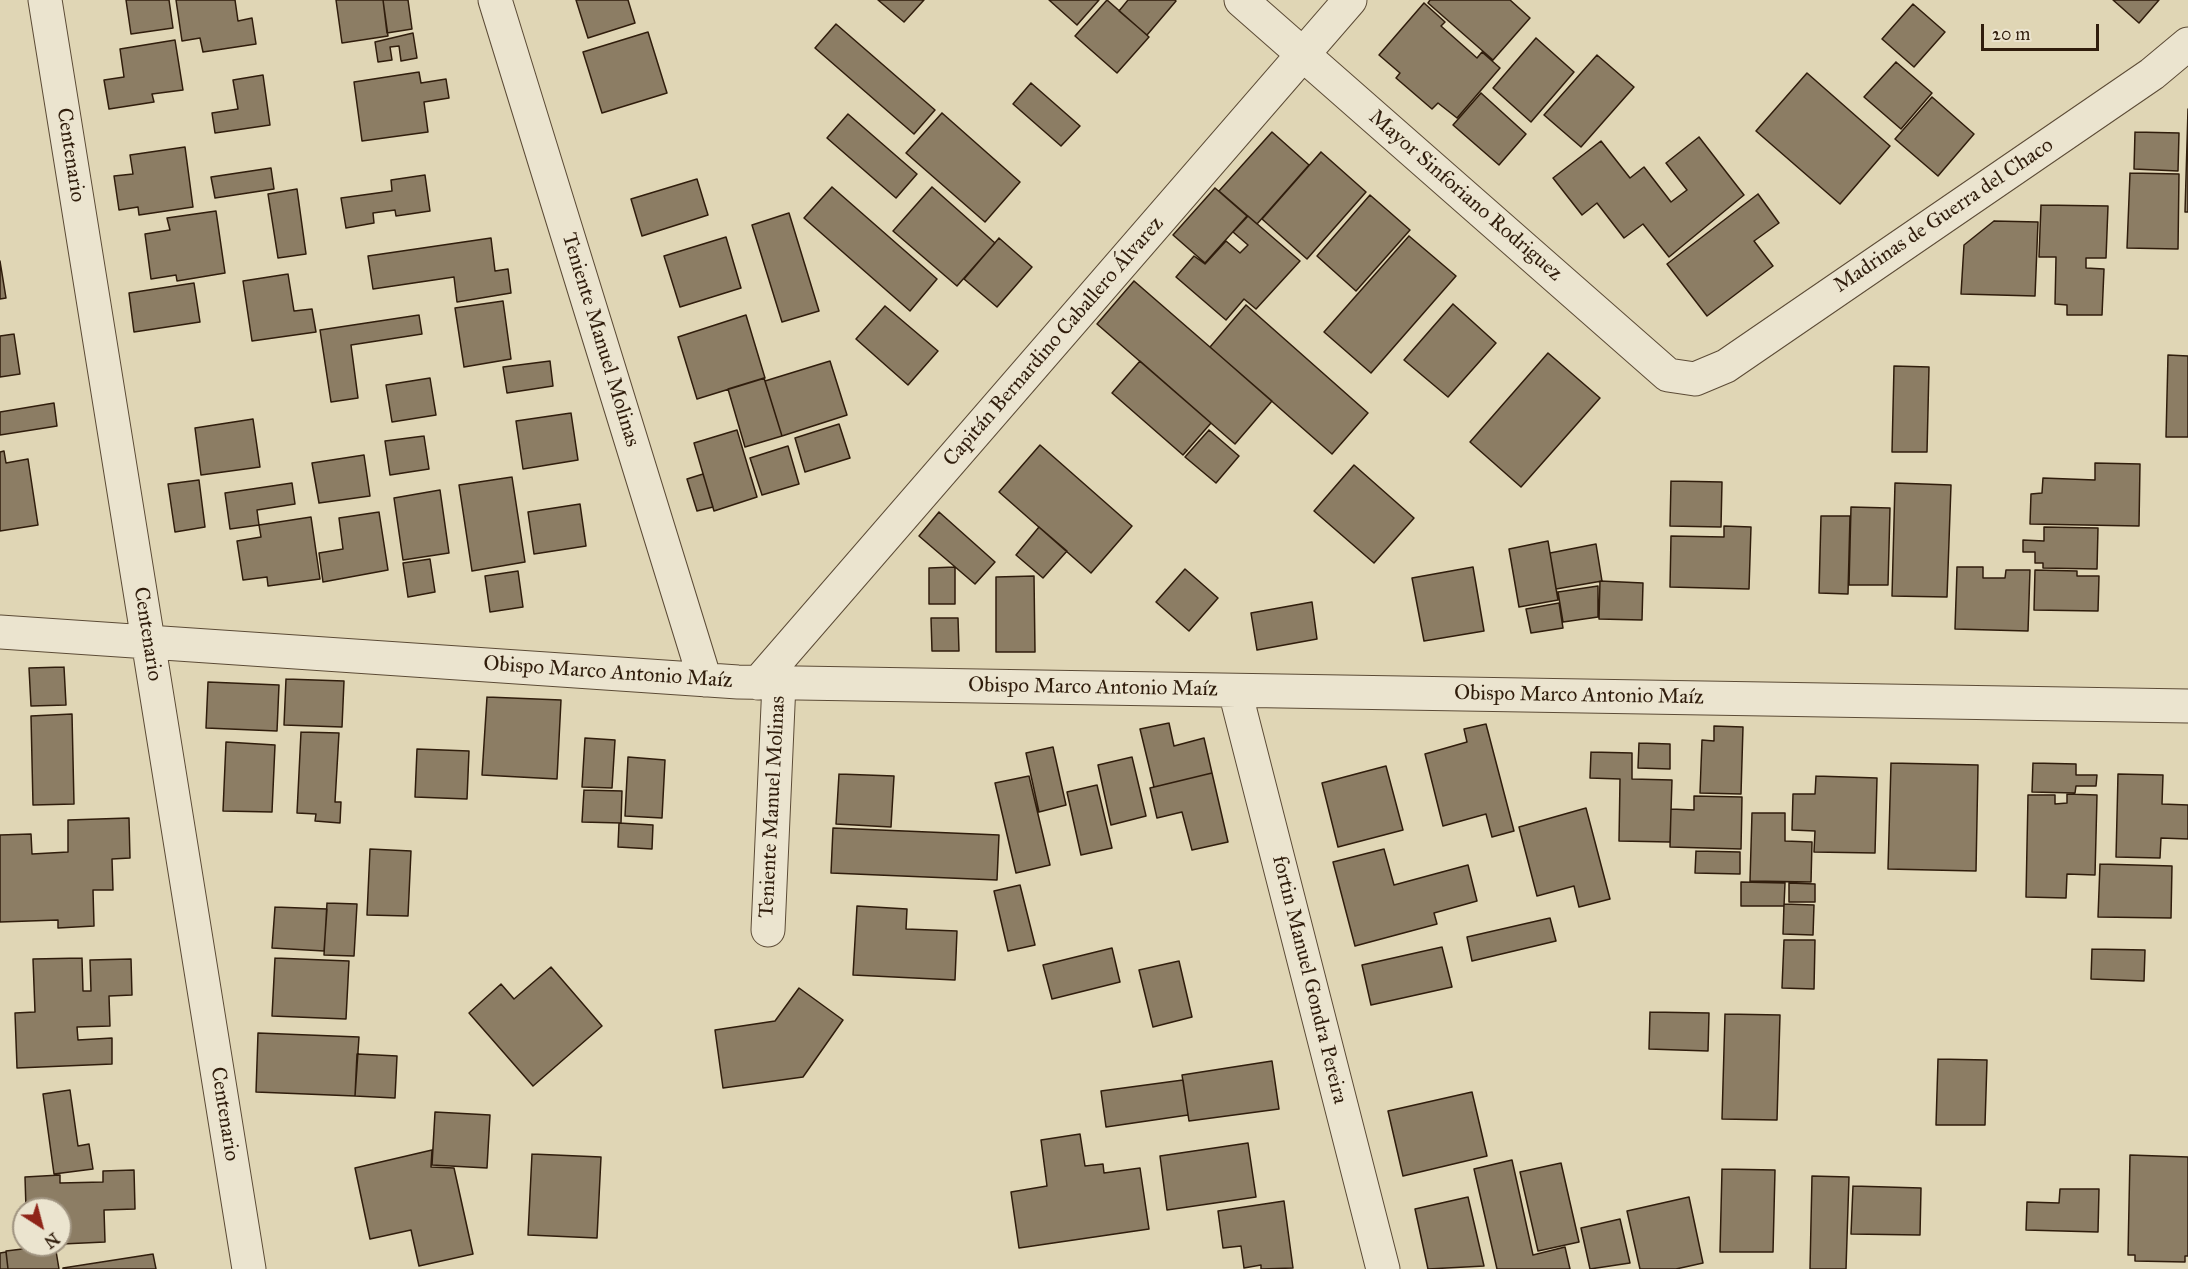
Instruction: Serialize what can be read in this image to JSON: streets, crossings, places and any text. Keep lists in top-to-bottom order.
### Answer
{
  "streets": {
    "street": [
      "Centenario",
      "Mayor Sinforiano Rodriguez",
      "Madrinas de Guerra del Chaco",
      "Teniente Manuel Molinas",
      "Capitán Bernardino Caballero Álvarez",
      "Obispo Marco Antonio Maíz",
      "fortin Manuel Gondra Pereira"
    ]
  },
  "crossings": [
    ["Centenario", "Obispo Marco Antonio Maíz"],
    ["Mayor Sinforiano Rodriguez", "Madrinas de Guerra del Chaco"],
    ["Mayor Sinforiano Rodriguez", "Capitán Bernardino Caballero Álvarez"],
    ["Teniente Manuel Molinas", "Capitán Bernardino Caballero Álvarez"],
    ["Teniente Manuel Molinas", "Obispo Marco Antonio Maíz"],
    ["Capitán Bernardino Caballero Álvarez", "Obispo Marco Antonio Maíz"],
    ["Obispo Marco Antonio Maíz", "fortin Manuel Gondra Pereira"]
  ],
  "scale_bar": "20 m",
  "north": "bottom right"
}
